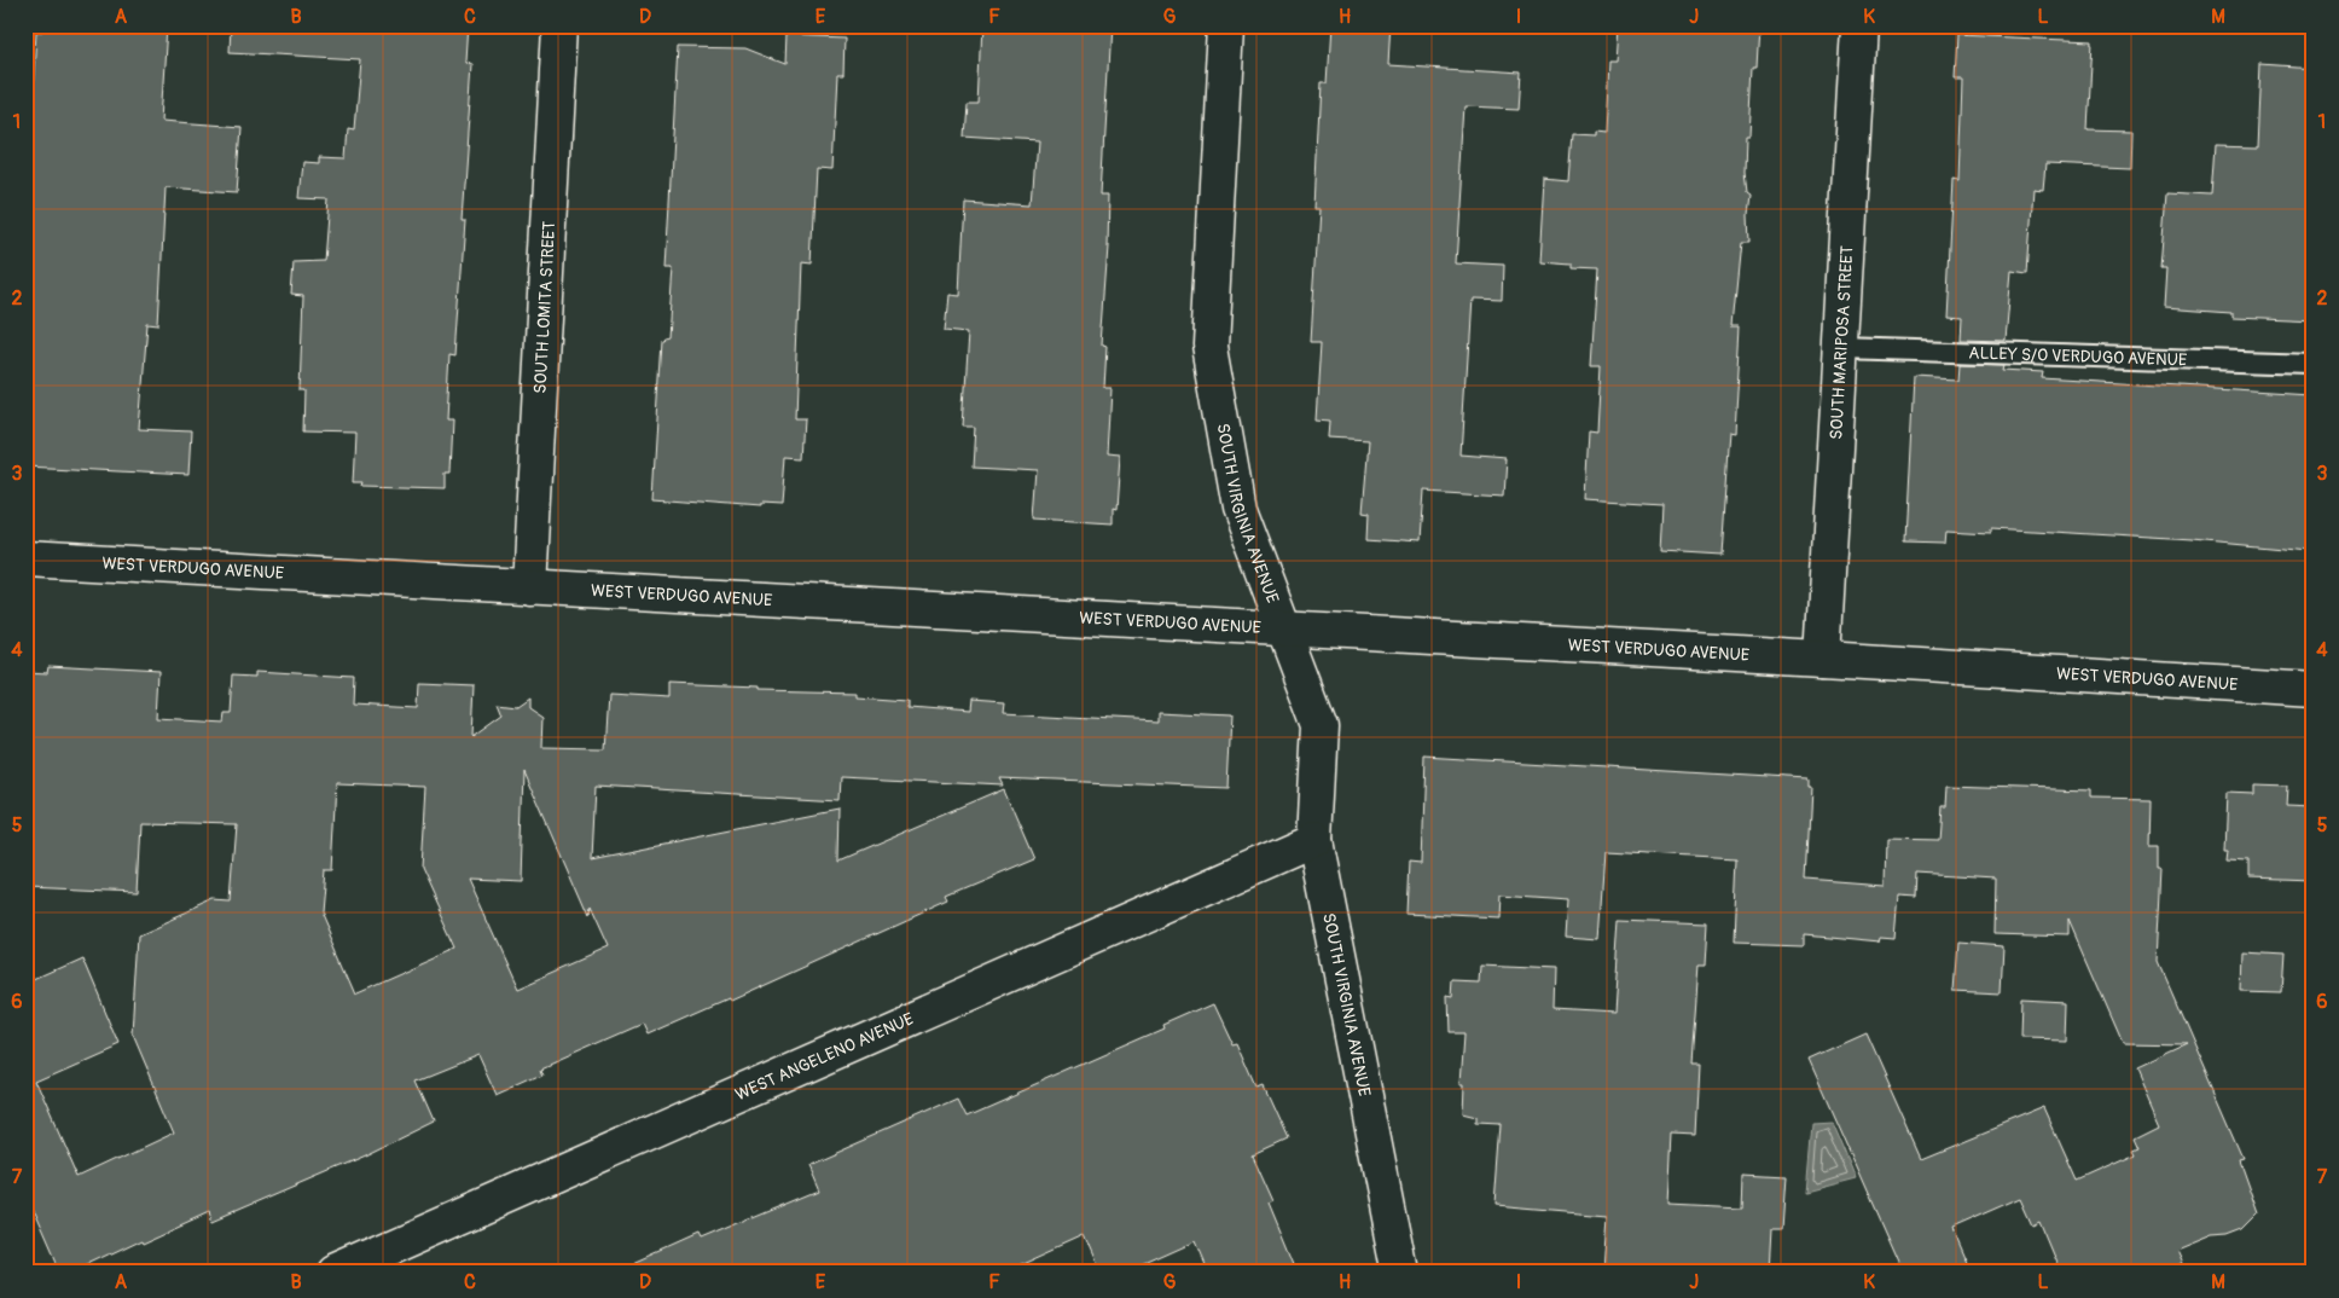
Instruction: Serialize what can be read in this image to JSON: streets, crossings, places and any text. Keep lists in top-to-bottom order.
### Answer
{
  "streets": {
    "street": [
      "SOUTH LOMITA STREET",
      "SOUTH MARIPOSA STREET",
      "SOUTH VIRGINIA AVENUE",
      "WEST VERDUGO AVENUE",
      "WEST ANGELENO AVENUE"
    ],
    "lane": ["ALLEY S/O VERDUGO AVENUE"]
  },
  "crossings": [
    ["SOUTH LOMITA STREET", "WEST VERDUGO AVENUE"],
    ["SOUTH MARIPOSA STREET", "ALLEY S/O VERDUGO AVENUE"],
    ["SOUTH MARIPOSA STREET", "WEST VERDUGO AVENUE"],
    ["SOUTH VIRGINIA AVENUE", "WEST VERDUGO AVENUE"],
    ["SOUTH VIRGINIA AVENUE", "WEST ANGELENO AVENUE"]
  ],
  "grid": {
    "columns": [
      "A",
      "B",
      "C",
      "D",
      "E",
      "F",
      "G",
      "H",
      "I",
      "J",
      "K",
      "L",
      "M"
    ],
    "rows": [
      "1",
      "2",
      "3",
      "4",
      "5",
      "6",
      "7"
    ]
  }
}
